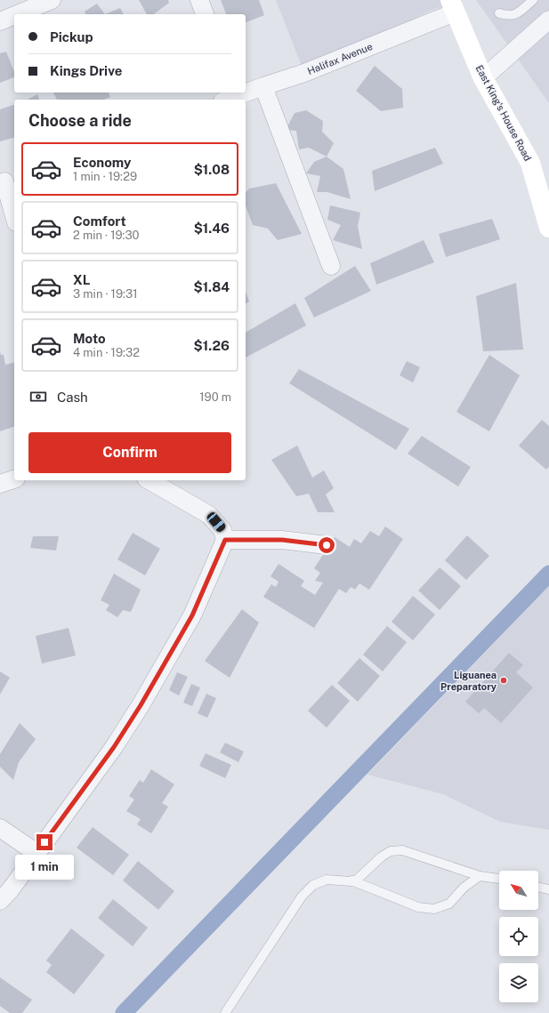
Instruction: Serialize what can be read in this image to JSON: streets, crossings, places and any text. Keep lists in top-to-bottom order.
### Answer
{
  "streets": {
    "main road": ["East King's House Road"],
    "street": ["Halifax Avenue"]
  },
  "crossings": [
    ["Halifax Avenue", "East King's House Road"]
  ],
  "places": ["Liguanea Preparatory"],
  "north": "top left",
  "page": {
    "banner": ["Pickup", "Kings Drive"],
    "heading": "Choose a ride",
    "list": [
      {
        "name": "Economy",
        "note": "1 min · 19:29",
        "value": "$1.08"
      },
      {
        "name": "Comfort",
        "note": "2 min · 19:30",
        "value": "$1.46"
      },
      {
        "name": "XL",
        "note": "3 min · 19:31",
        "value": "$1.84"
      },
      {
        "name": "Moto",
        "note": "4 min · 19:32",
        "value": "$1.26"
      }
    ],
    "pay": ["Cash", "190 m"],
    "buttons": "Confirm",
    "bubble": "1 min"
  }
}
